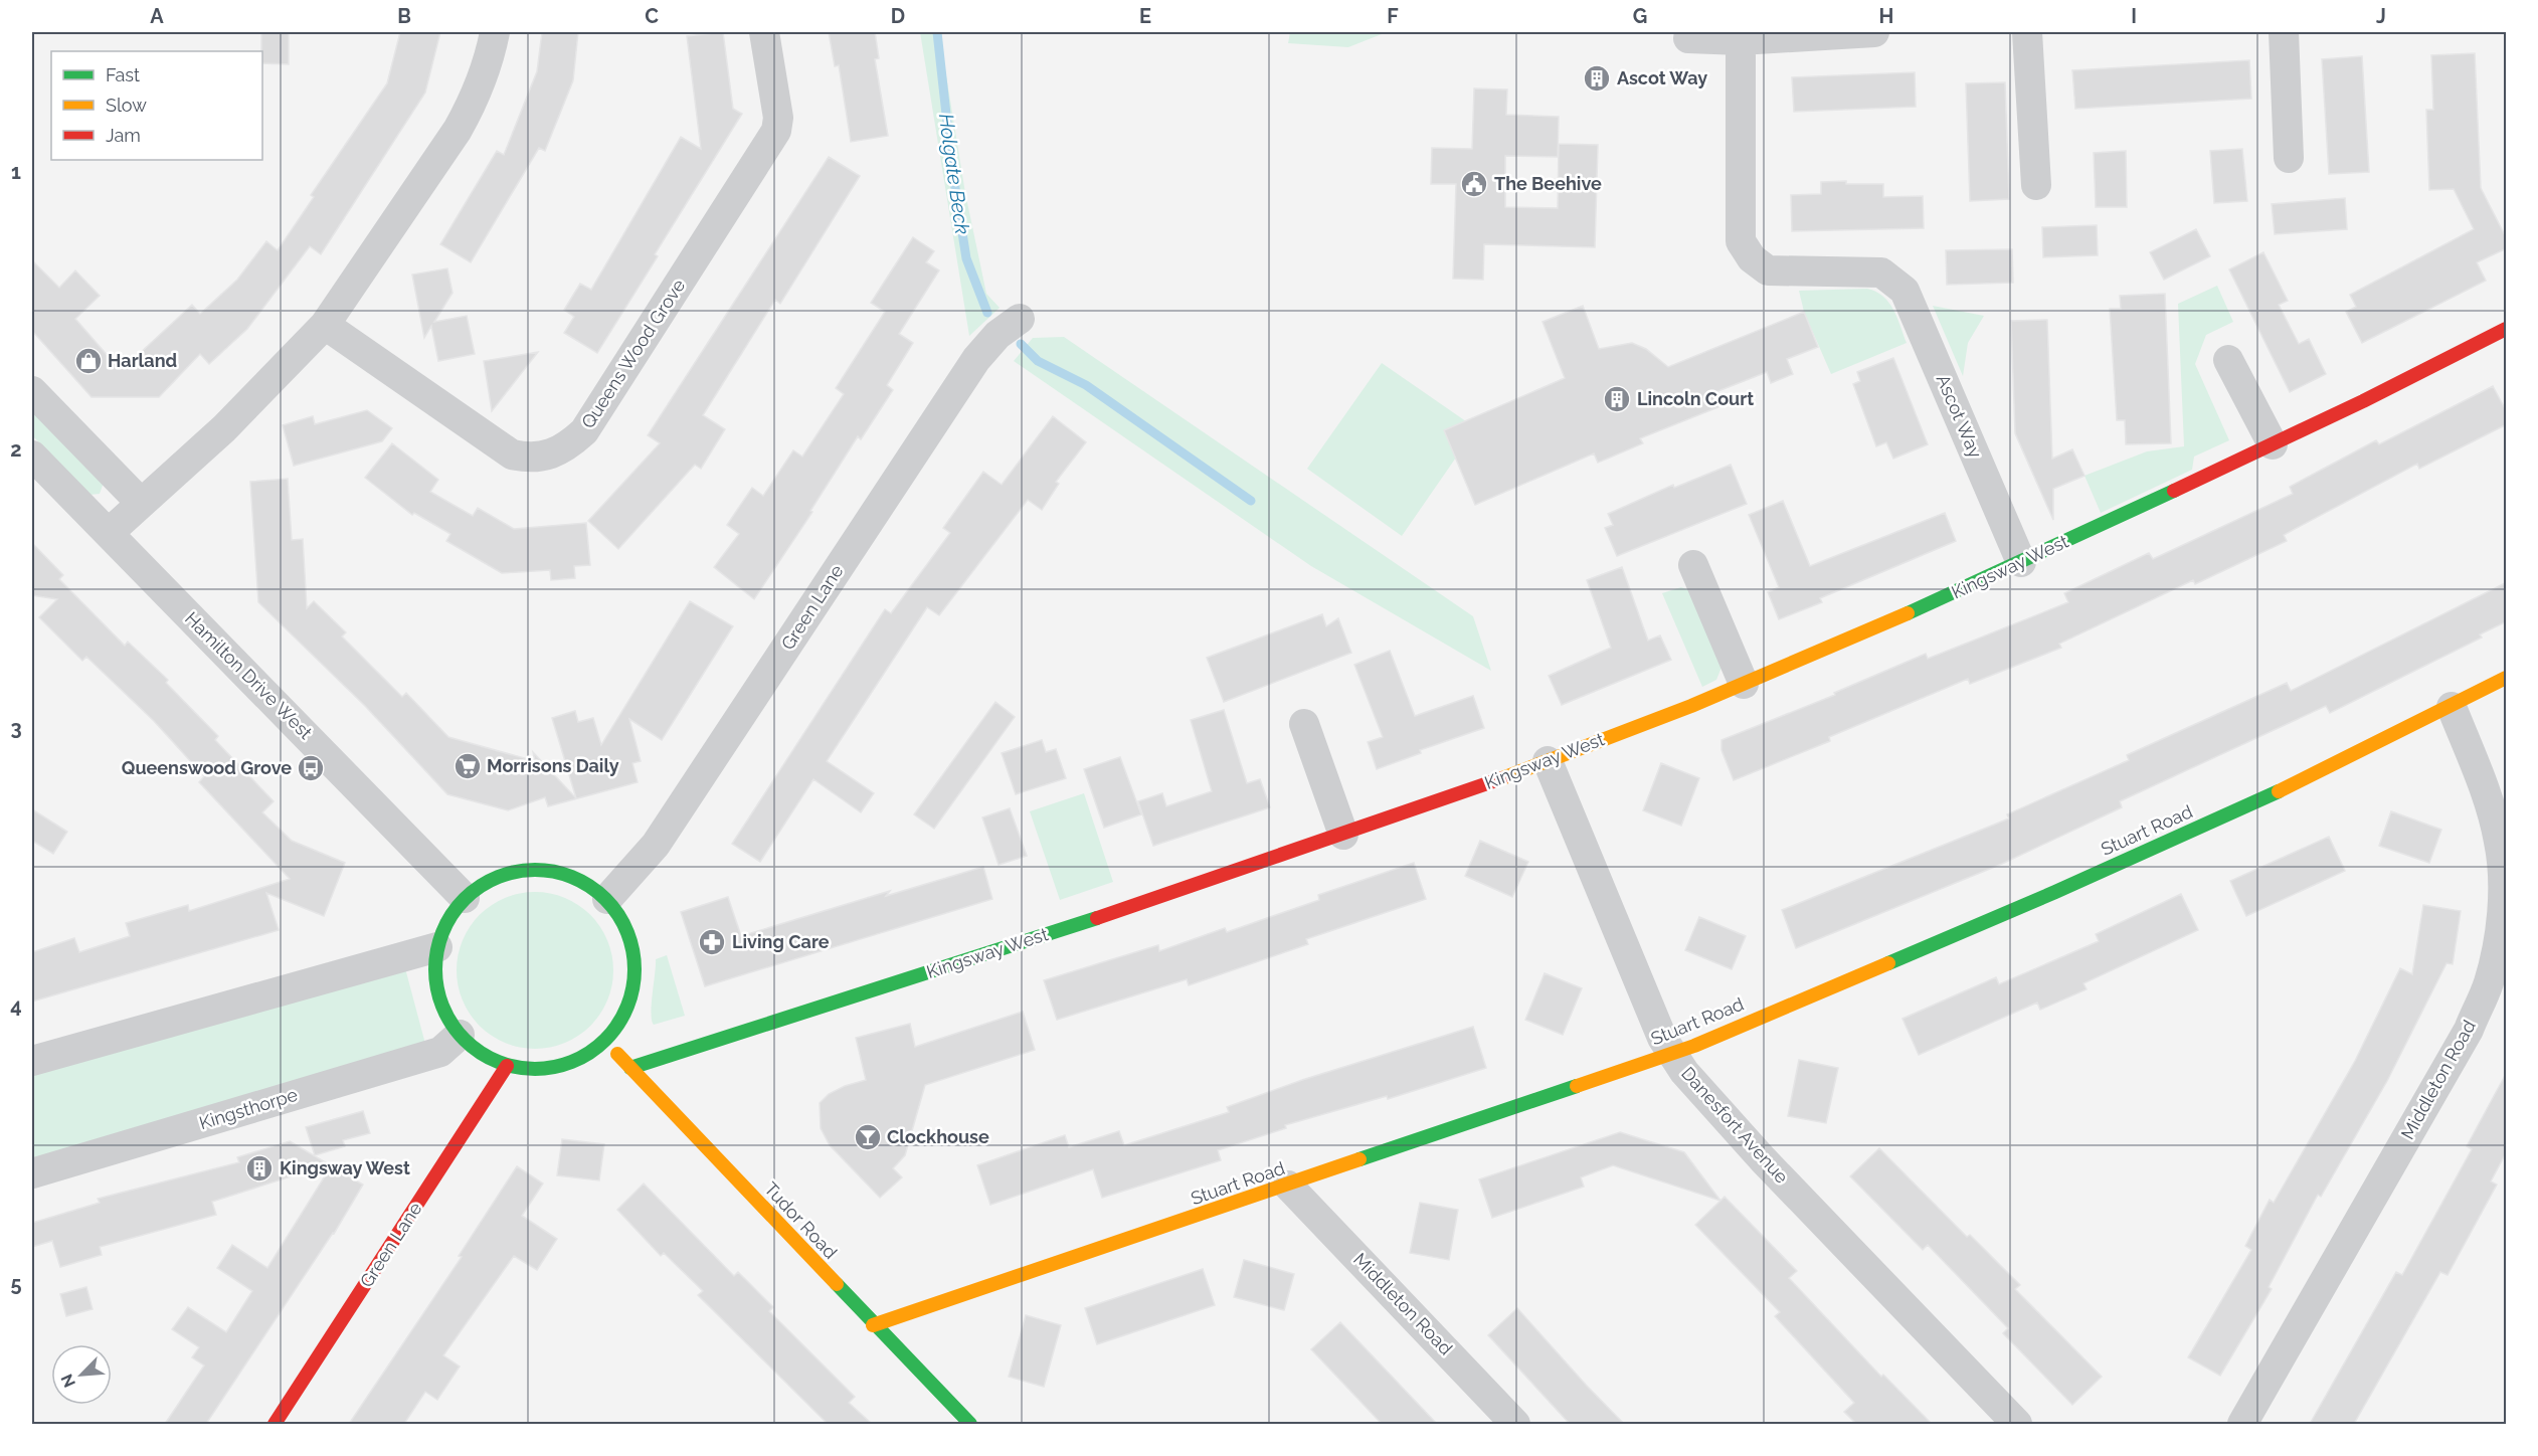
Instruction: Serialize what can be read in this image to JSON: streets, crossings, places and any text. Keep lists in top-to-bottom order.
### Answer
{
  "streets": {
    "street": [
      "Queens Wood Grove",
      "Ascot Way",
      "Kingsway West",
      "Green Lane",
      "Hamilton Drive West",
      "Stuart Road",
      "Middleton Road",
      "Kingsthorpe",
      "Danesfort Avenue",
      "Tudor Road"
    ]
  },
  "crossings": [
    ["Ascot Way", "Kingsway West"],
    ["Kingsway West", "Danesfort Avenue"],
    ["Kingsway West", "Tudor Road"],
    ["Green Lane", "Hamilton Drive West"],
    ["Green Lane", "Kingsthorpe"],
    ["Green Lane", "Tudor Road"],
    ["Hamilton Drive West", "Kingsthorpe"],
    ["Hamilton Drive West", "Tudor Road"],
    ["Stuart Road", "Middleton Road"],
    ["Stuart Road", "Danesfort Avenue"],
    ["Stuart Road", "Tudor Road"],
    ["Kingsthorpe", "Tudor Road"]
  ],
  "water": ["Holgate Beck"],
  "places": {
    "building": ["Ascot Way", "Lincoln Court", "Kingsway West"],
    "public building": ["The Beehive"],
    "shop": ["Harland"],
    "supermarket": ["Morrisons Daily"],
    "bus stop": ["Queenswood Grove"],
    "pharmacy": ["Living Care"],
    "bar": ["Clockhouse"]
  },
  "legend": ["Fast", "Slow", "Jam"],
  "north": "bottom left",
  "grid": {
    "columns": [
      "A",
      "B",
      "C",
      "D",
      "E",
      "F",
      "G",
      "H",
      "I",
      "J"
    ],
    "rows": [
      "1",
      "2",
      "3",
      "4",
      "5"
    ]
  }
}
